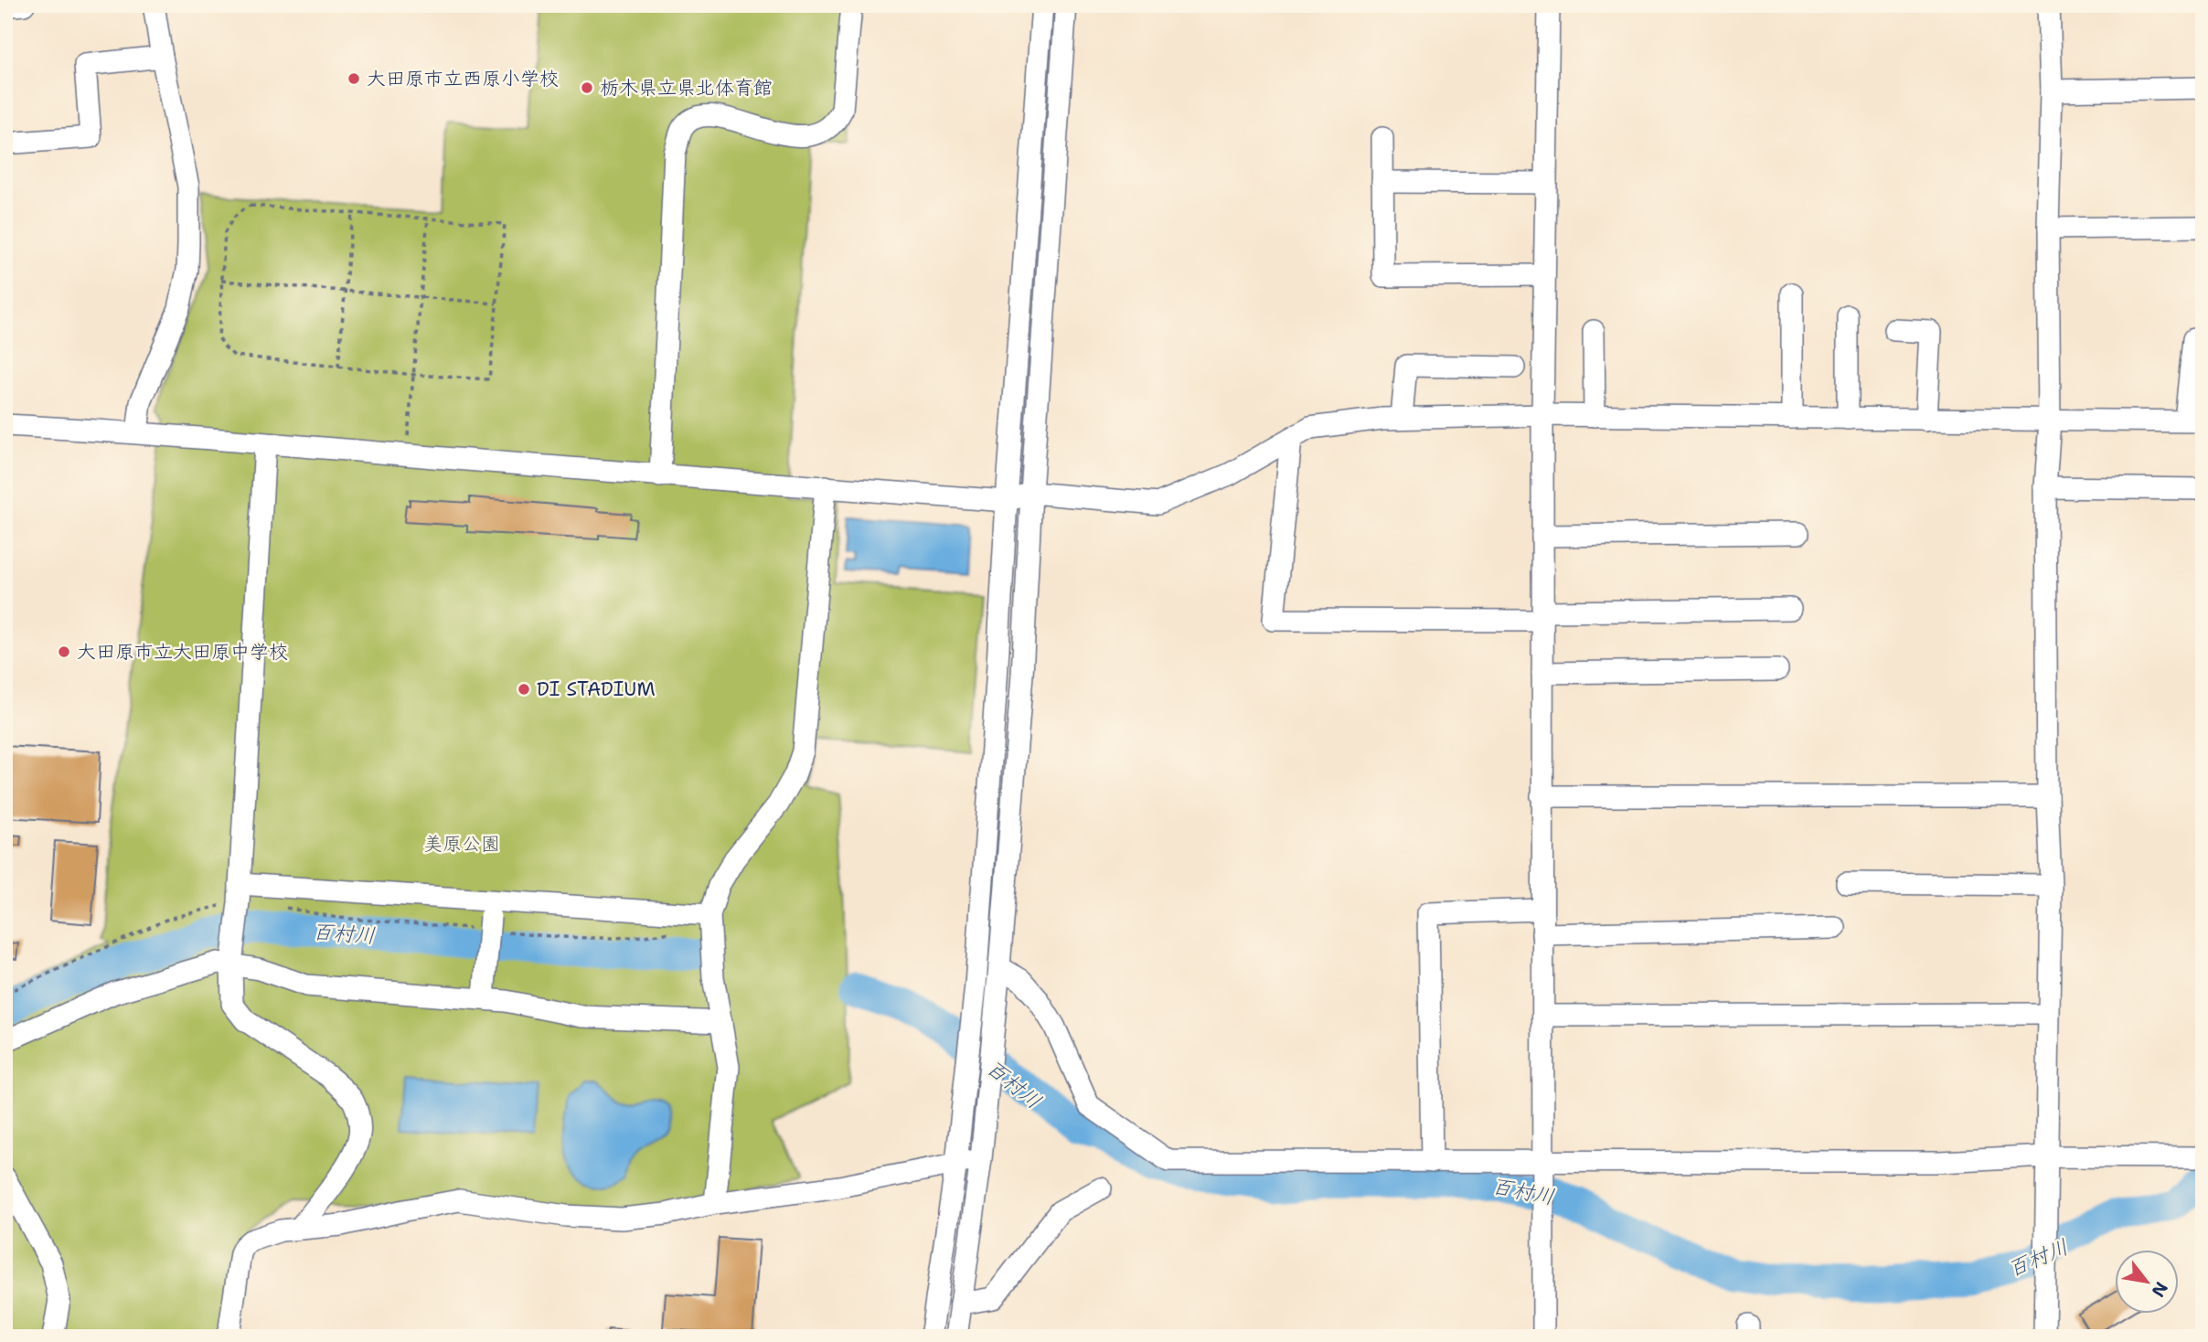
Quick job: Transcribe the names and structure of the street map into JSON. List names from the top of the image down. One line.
{"water":["百村川"],"parks":["美原公園"],"places":["大田原市立西原小学校","栃木県立県北体育館","大田原市立大田原中学校","DI STADIUM"],"north":"bottom right"}
